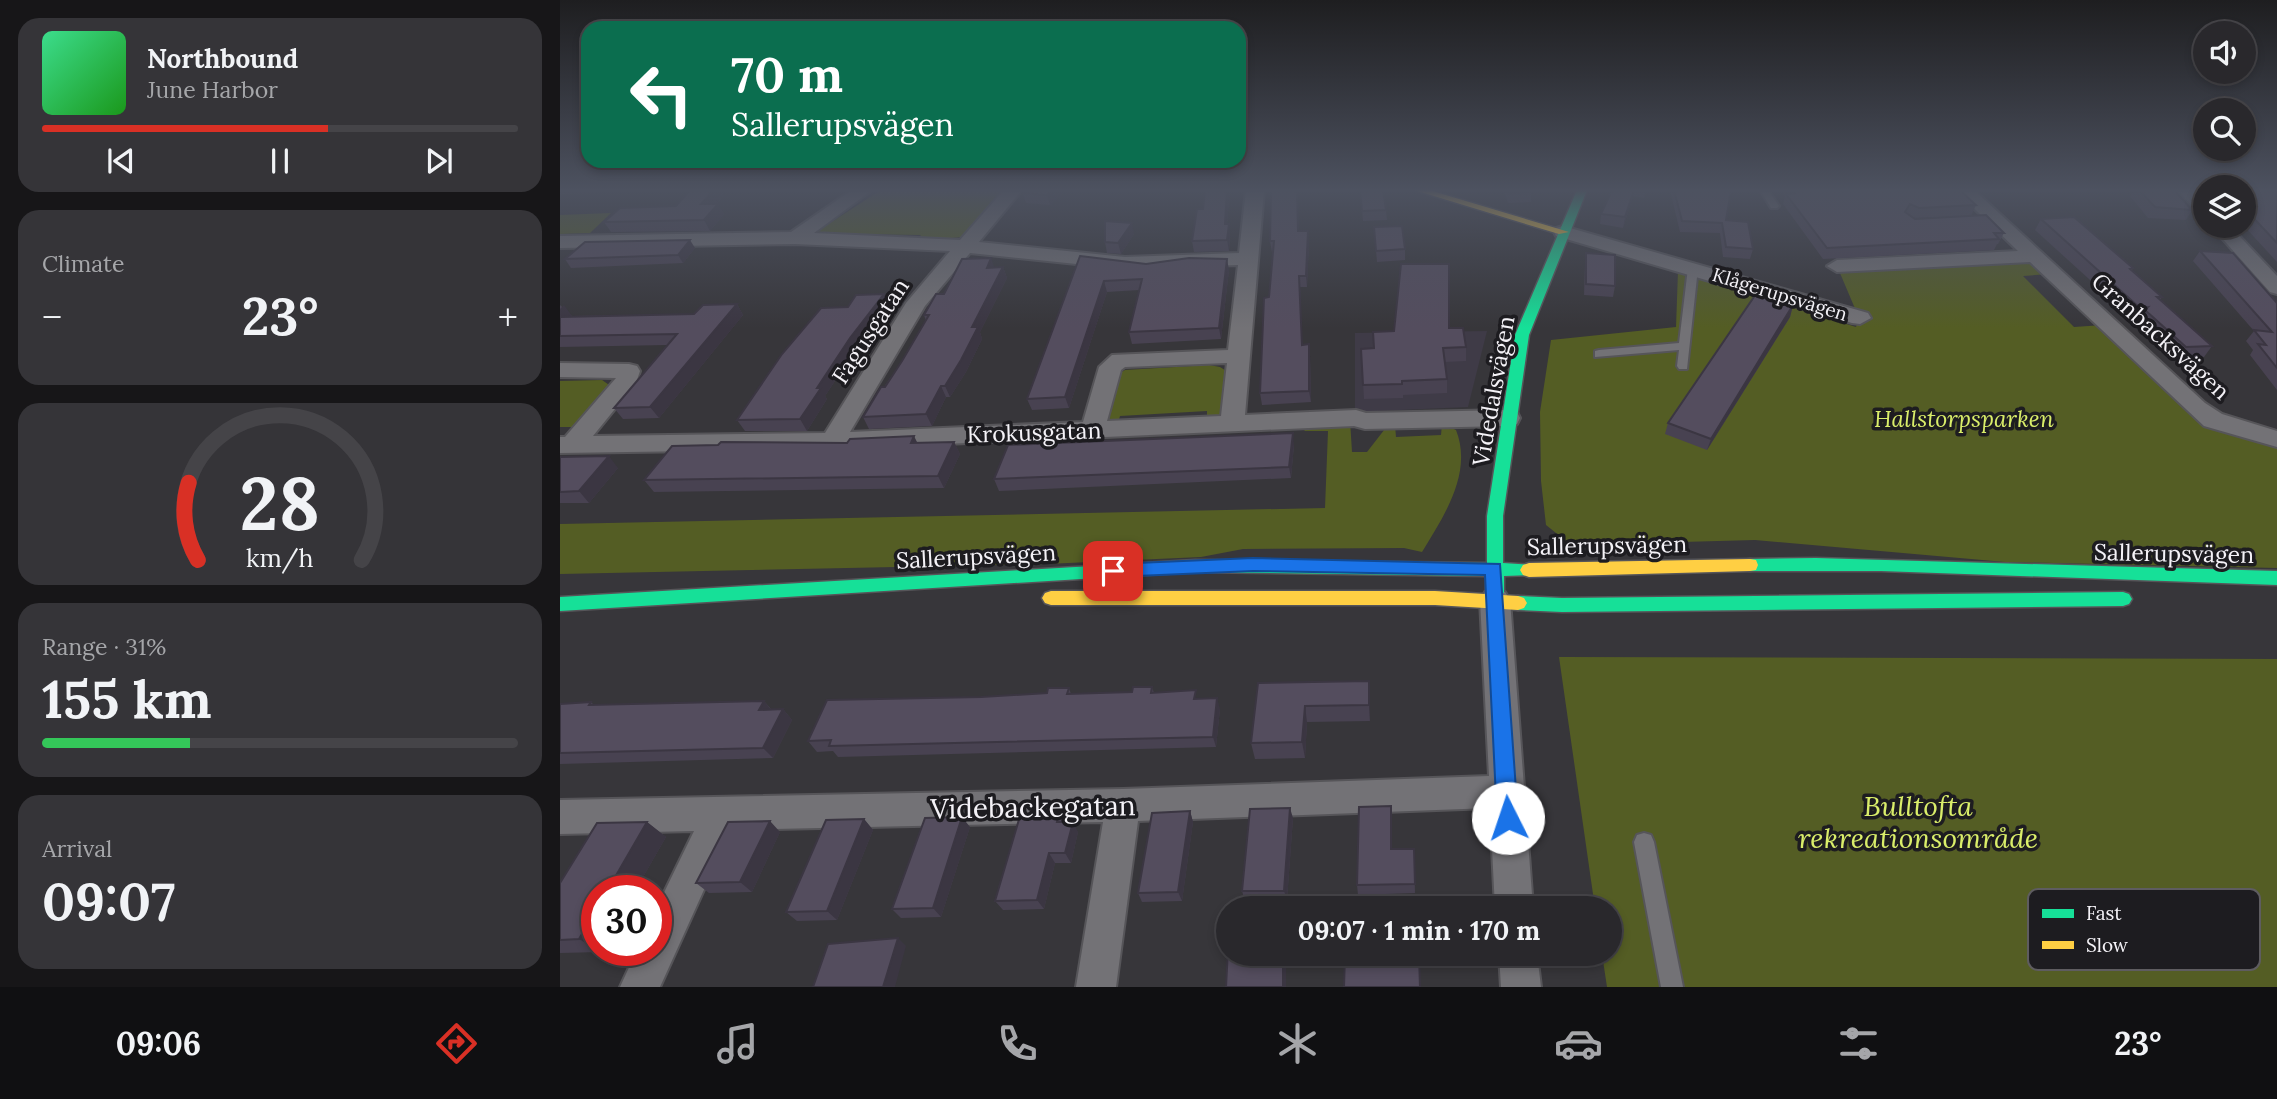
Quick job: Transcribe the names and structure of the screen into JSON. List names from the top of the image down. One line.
{"streets":{"main road":["Videdalsvägen","Sallerupsvägen"],"street":["Klågerupsvägen","Fagusgatan","Granbacksvägen","Krokusgatan","Videbackegatan"]},"crossings":[["Fagusgatan","Krokusgatan"],["Videdalsvägen","Krokusgatan"],["Videdalsvägen","Sallerupsvägen"]],"parks":["Hallstorpsparken","Bulltofta rekreationsområde"],"legend":["Fast","Slow"],"page":{"turn":["70 m","Sallerupsvägen"],"song":["Northbound","June Harbor"],"tile":["Climate",["Range · 31%","155 km"],["Arrival","09:07"]],"heat":["−","23°","+"],"limit":"30","trip":"09:07 · 1 min · 170 m","tabs":["09:06","23°"],"gauge":["28","km/h"]}}
